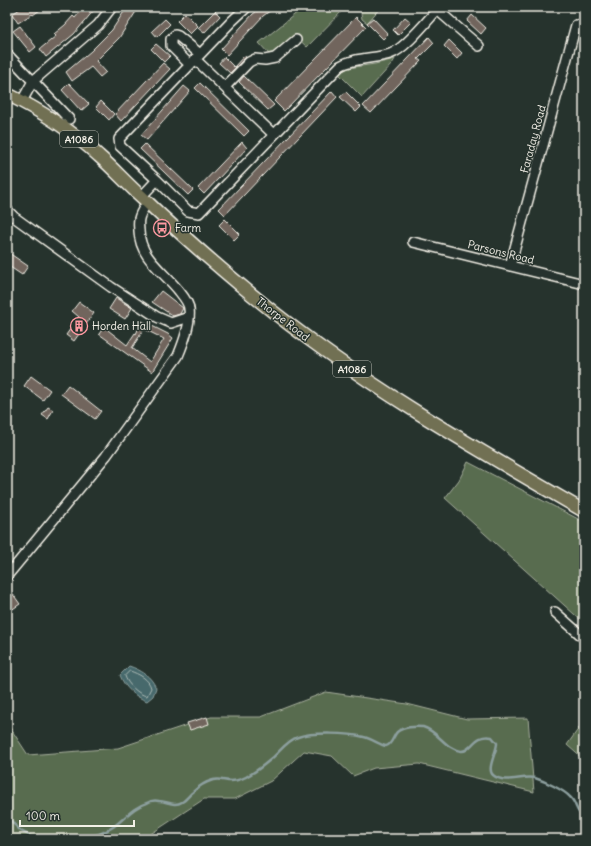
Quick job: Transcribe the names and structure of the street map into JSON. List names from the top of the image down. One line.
{"streets":{"main road":["A1086","Thorpe Road"],"street":["Faraday Road","Parsons Road"]},"crossings":[["Faraday Road","Parsons Road"]],"places":{"bus stop":["Farm"],"building":["Horden Hall"]},"scale_bar":"100 m"}
